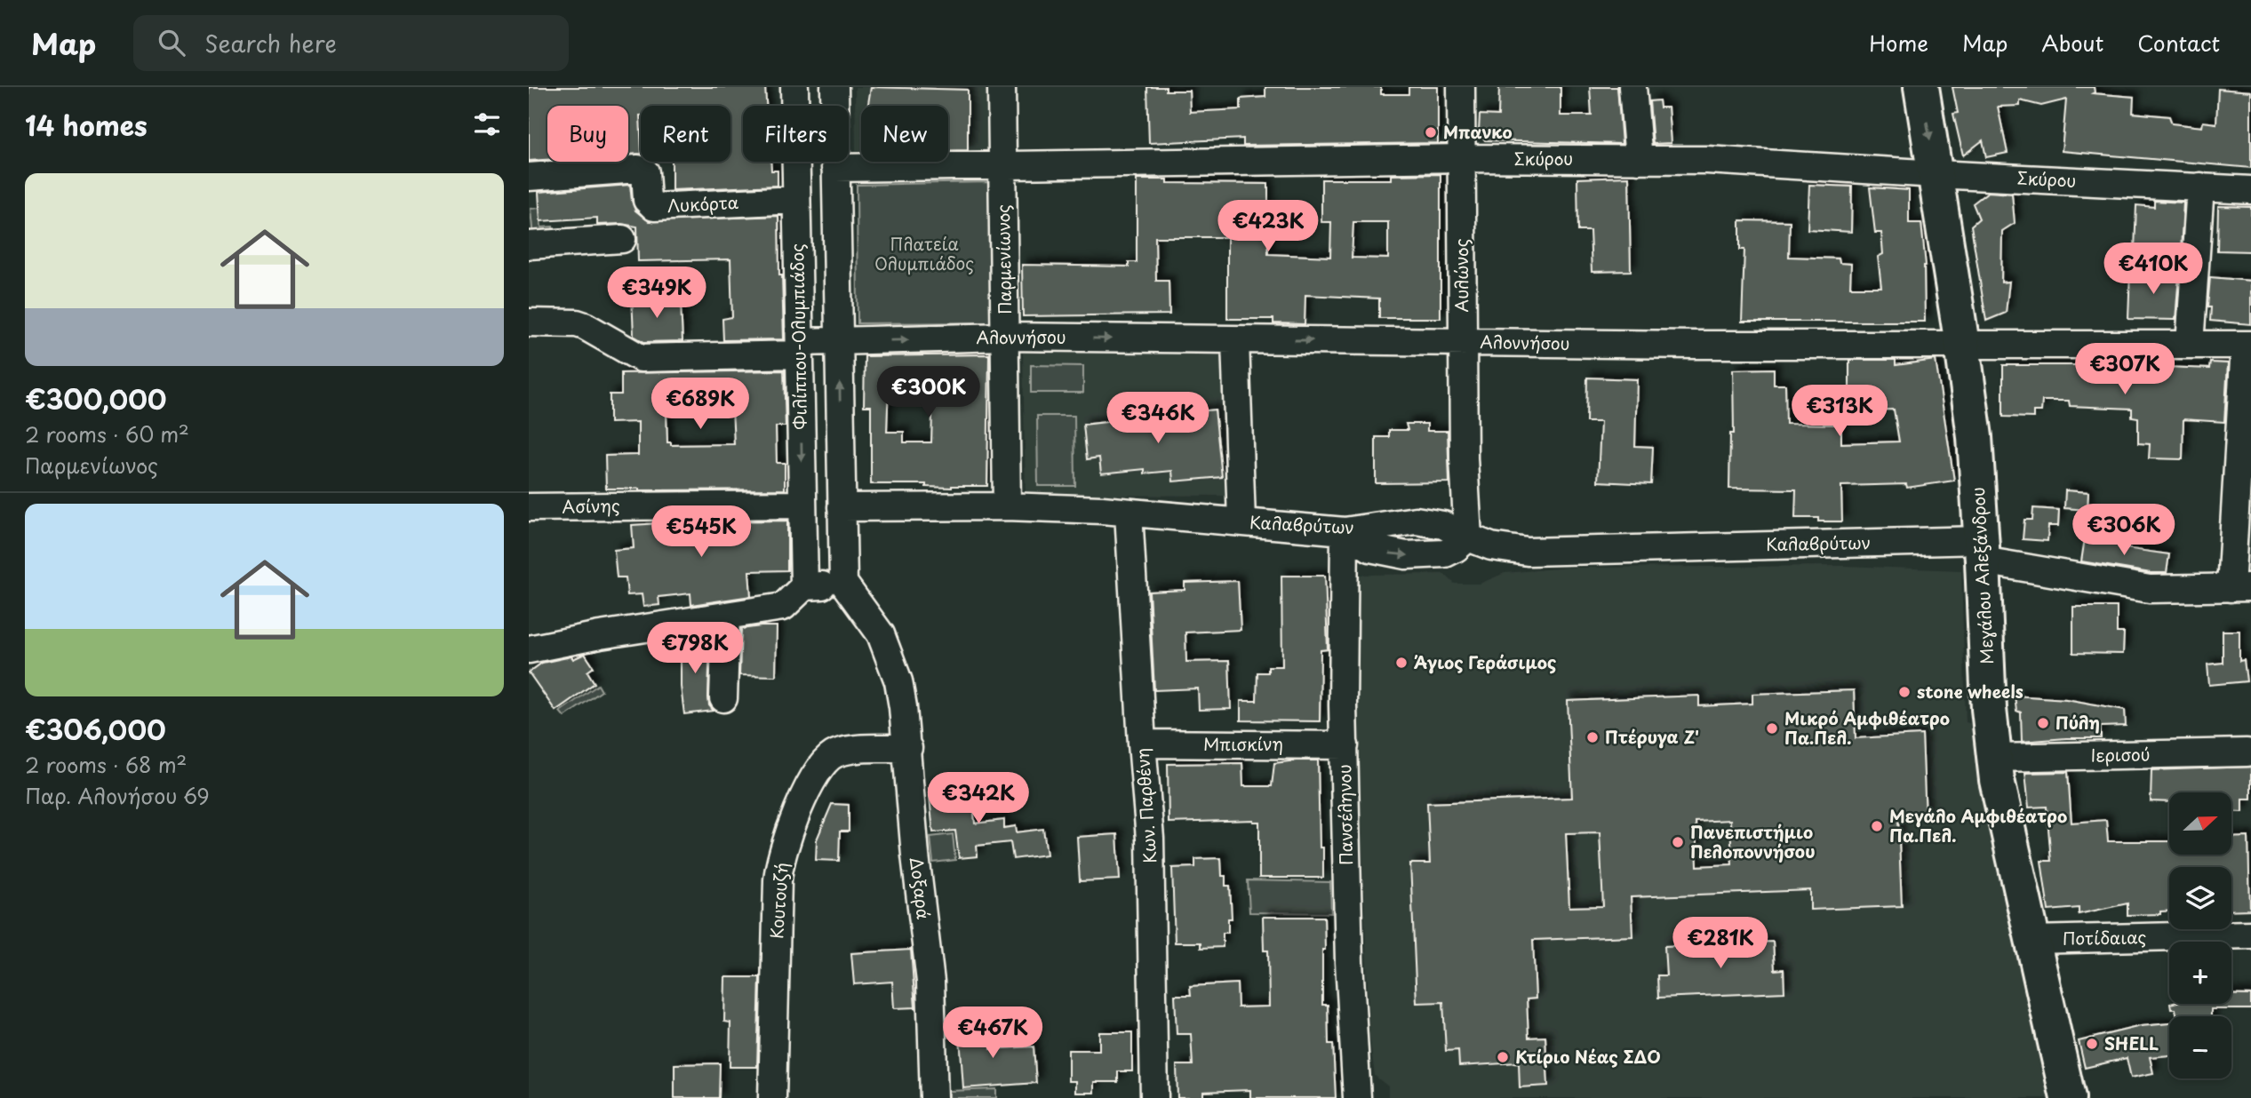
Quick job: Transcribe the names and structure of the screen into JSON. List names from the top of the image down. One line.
{"streets":{"main road":["Μεγάλου Αλεξάνδρου"],"street":["Σκύρου","Λυκόρτα","Παρμενίωνος","Αυλώνος","Φιλίππου-Ολυμπιάδος","Αλοννήσου","Ασίνης","Καλαβρύτων","Μπισκίνη","Ιερισού","Κων. Παρθένη","Πανσέληνου","Δοξαρά","Κουτουζή","Ποτίδαιας"]},"crossings":[["Σκύρου","Παρμενίωνος"],["Σκύρου","Αυλώνος"],["Σκύρου","Μεγάλου Αλεξάνδρου"],["Λυκόρτα","Φιλίππου-Ολυμπιάδος"],["Παρμενίωνος","Αλοννήσου"],["Παρμενίωνος","Καλαβρύτων"],["Αυλώνος","Αλοννήσου"],["Αυλώνος","Καλαβρύτων"],["Φιλίππου-Ολυμπιάδος","Αλοννήσου"],["Φιλίππου-Ολυμπιάδος","Ασίνης"],["Αλοννήσου","Μεγάλου Αλεξάνδρου"],["Καλαβρύτων","Μεγάλου Αλεξάνδρου"],["Καλαβρύτων","Κων. Παρθένη"],["Καλαβρύτων","Πανσέληνου"],["Μεγάλου Αλεξάνδρου","Ιερισού"],["Μεγάλου Αλεξάνδρου","Ποτίδαιας"],["Μπισκίνη","Κων. Παρθένη"],["Μπισκίνη","Πανσέληνου"],["Δοξαρά","Κουτουζή"]],"one_way":["Αλοννήσου"],"parks":["Πλατεία Ολυμπιάδος"],"places":["Μπανκο","Άγιος Γεράσιμος","stone wheels","Πύλη","Μικρό Αμφιθέατρο Πα.Πελ.","Πτέρυγα Ζ'","Μεγάλο Αμφιθέατρο Πα.Πελ.","Πανεπιστήμιο Πελοποννήσου","SHELL","Κτίριο Νέας ΣΔΟ"],"north":"right","page":{"header":"Map","search":"Search here","nav":["Home","Map","About","Contact"],"heading":"14 homes","chip":["Buy","Rent","Filters","New"],"list":[{"name":"€300,000","note":"2 rooms · 60 m² · Παρμενίωνος"},{"name":"€306,000","note":"2 rooms · 68 m² · Παρ. Αλονήσου 69"}],"price":["€423K","€410K","€349K","€307K","€300K","€689K","€313K","€346K","€306K","€545K","€798K","€342K","€281K","€467K"],"map_buttons":["+","−"]}}
